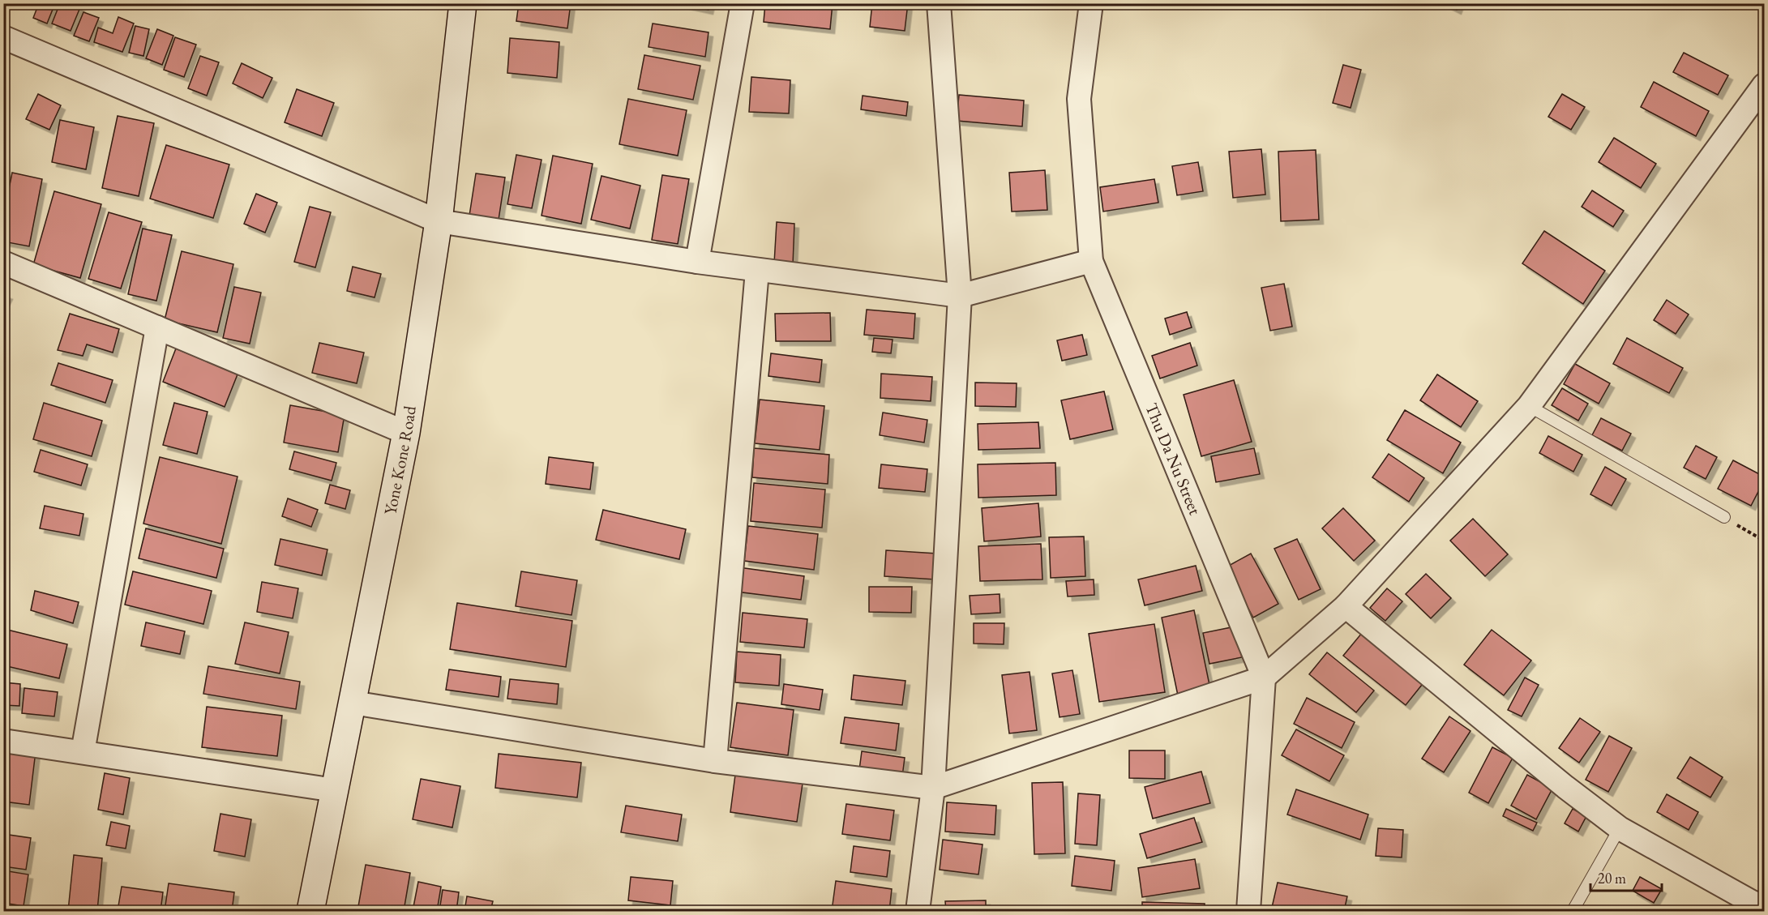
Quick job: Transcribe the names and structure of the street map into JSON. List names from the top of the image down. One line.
{"streets":{"street":["Thu Da Nu Street","Yone Kone Road"]},"scale_bar":"20 m"}
